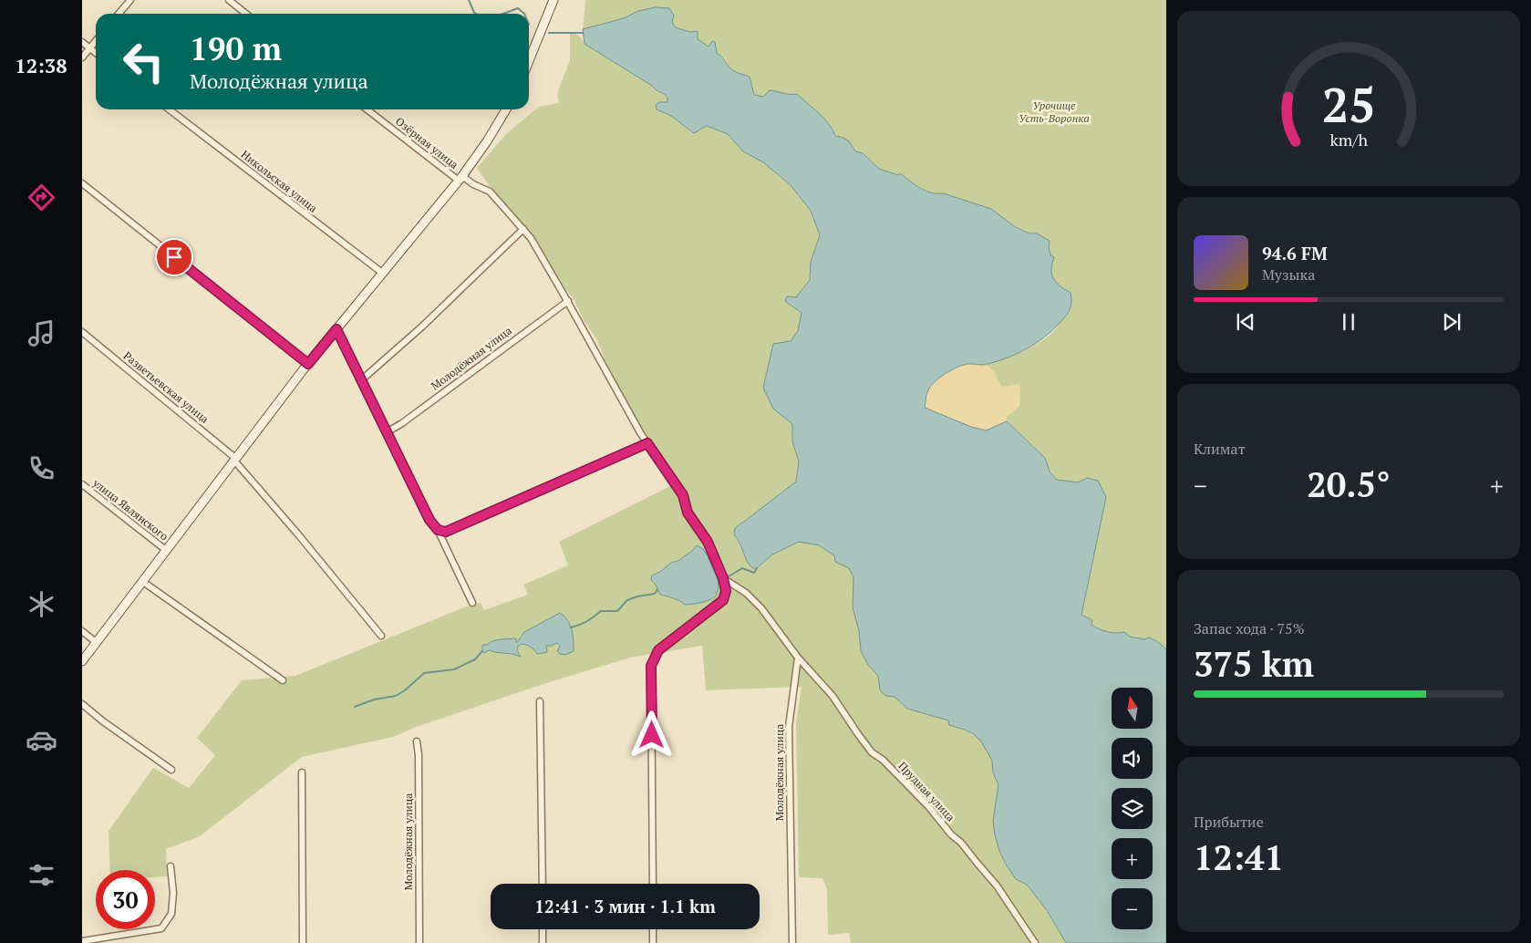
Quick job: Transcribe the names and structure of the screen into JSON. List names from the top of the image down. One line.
{"streets":{"street":["Озёрная улица","Никольская улица","Молодёжная улица","Разветьевская улица","улица Являнского","Прудная улица"]},"crossings":[["Молодёжная улица","Прудная улица"]],"parks":["Урочище Усть-Воронка"],"north":"top","page":{"tabs":"12:38","turn":["190 m","Молодёжная улица"],"song":["94.6 FM","Музыка"],"tile":["Климат",["Запас хода · 75%","375 km"],["Прибытие","12:41"]],"heat":["−","20.5°","+"],"map_buttons":["+","−"],"limit":"30","trip":"12:41 · 3 мин · 1.1 km","gauge":["25","km/h"]}}
